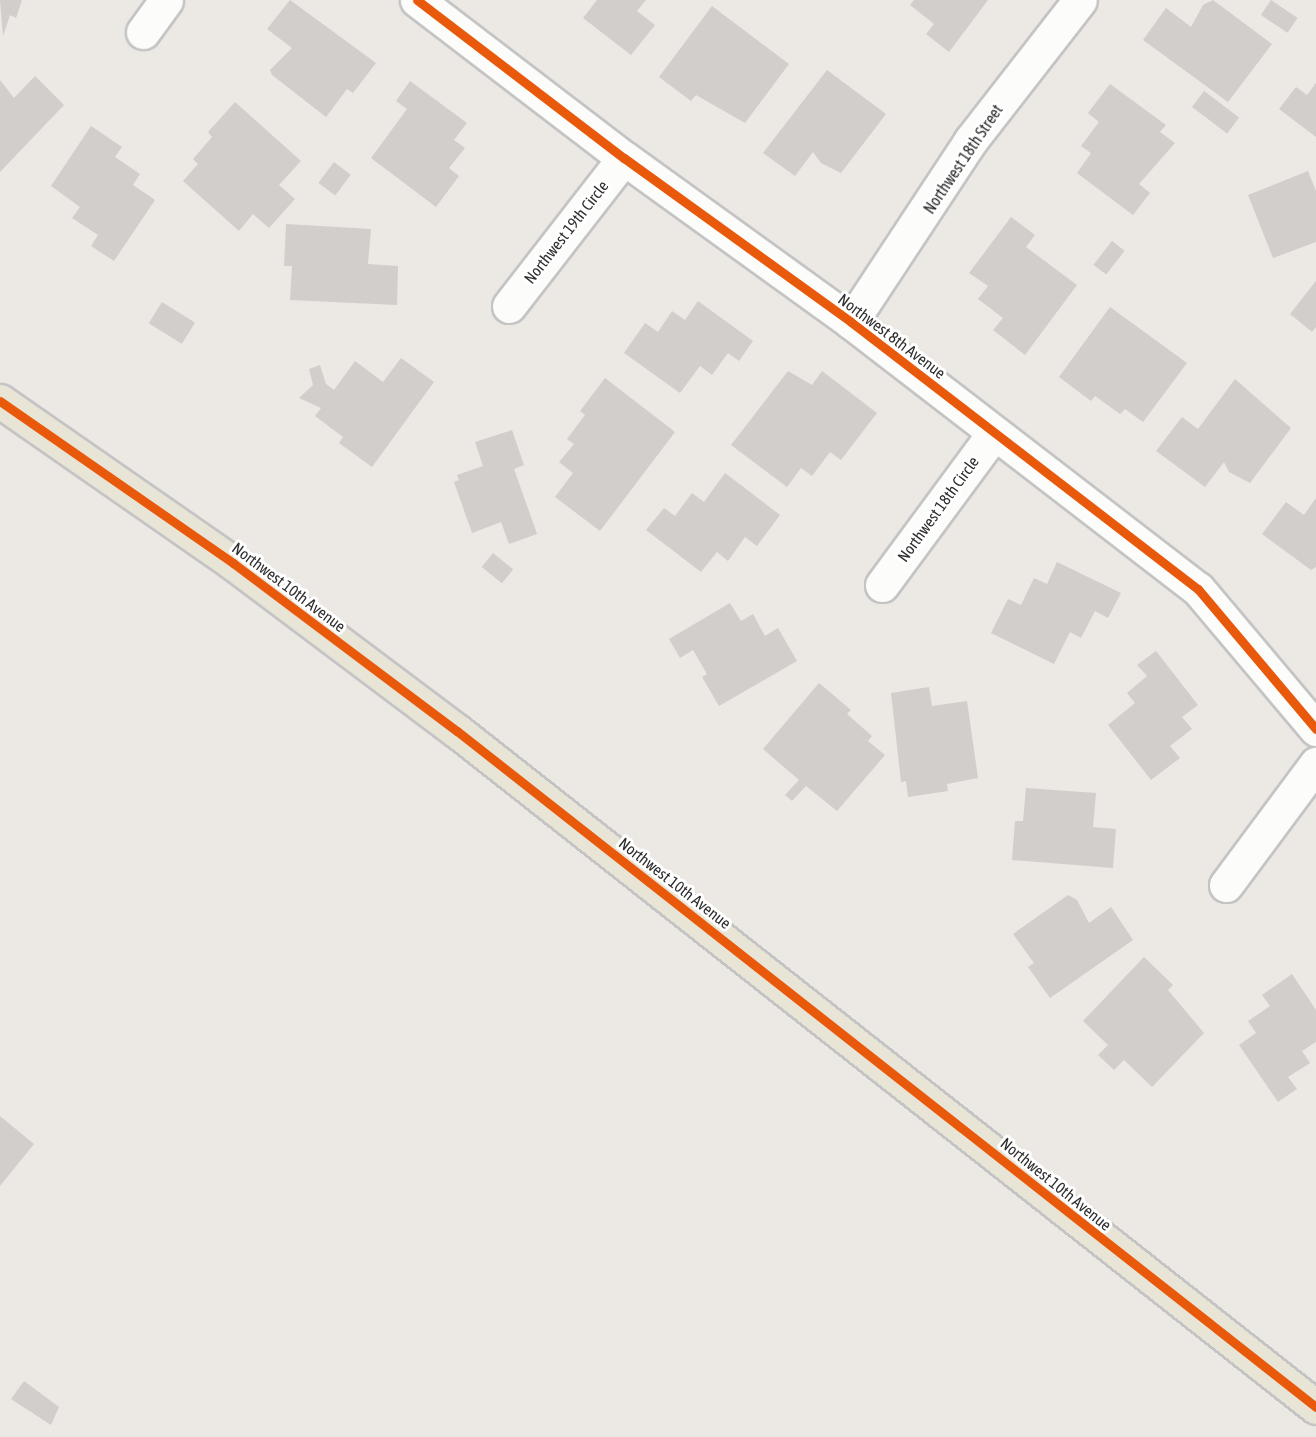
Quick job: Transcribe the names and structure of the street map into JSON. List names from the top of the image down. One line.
{"streets":{"main road":["Northwest 10th Avenue"],"street":["Northwest 18th Street","Northwest 19th Circle","Northwest 8th Avenue","Northwest 18th Circle"]},"crossings":[["Northwest 18th Street","Northwest 8th Avenue"],["Northwest 19th Circle","Northwest 8th Avenue"],["Northwest 8th Avenue","Northwest 18th Circle"]]}
